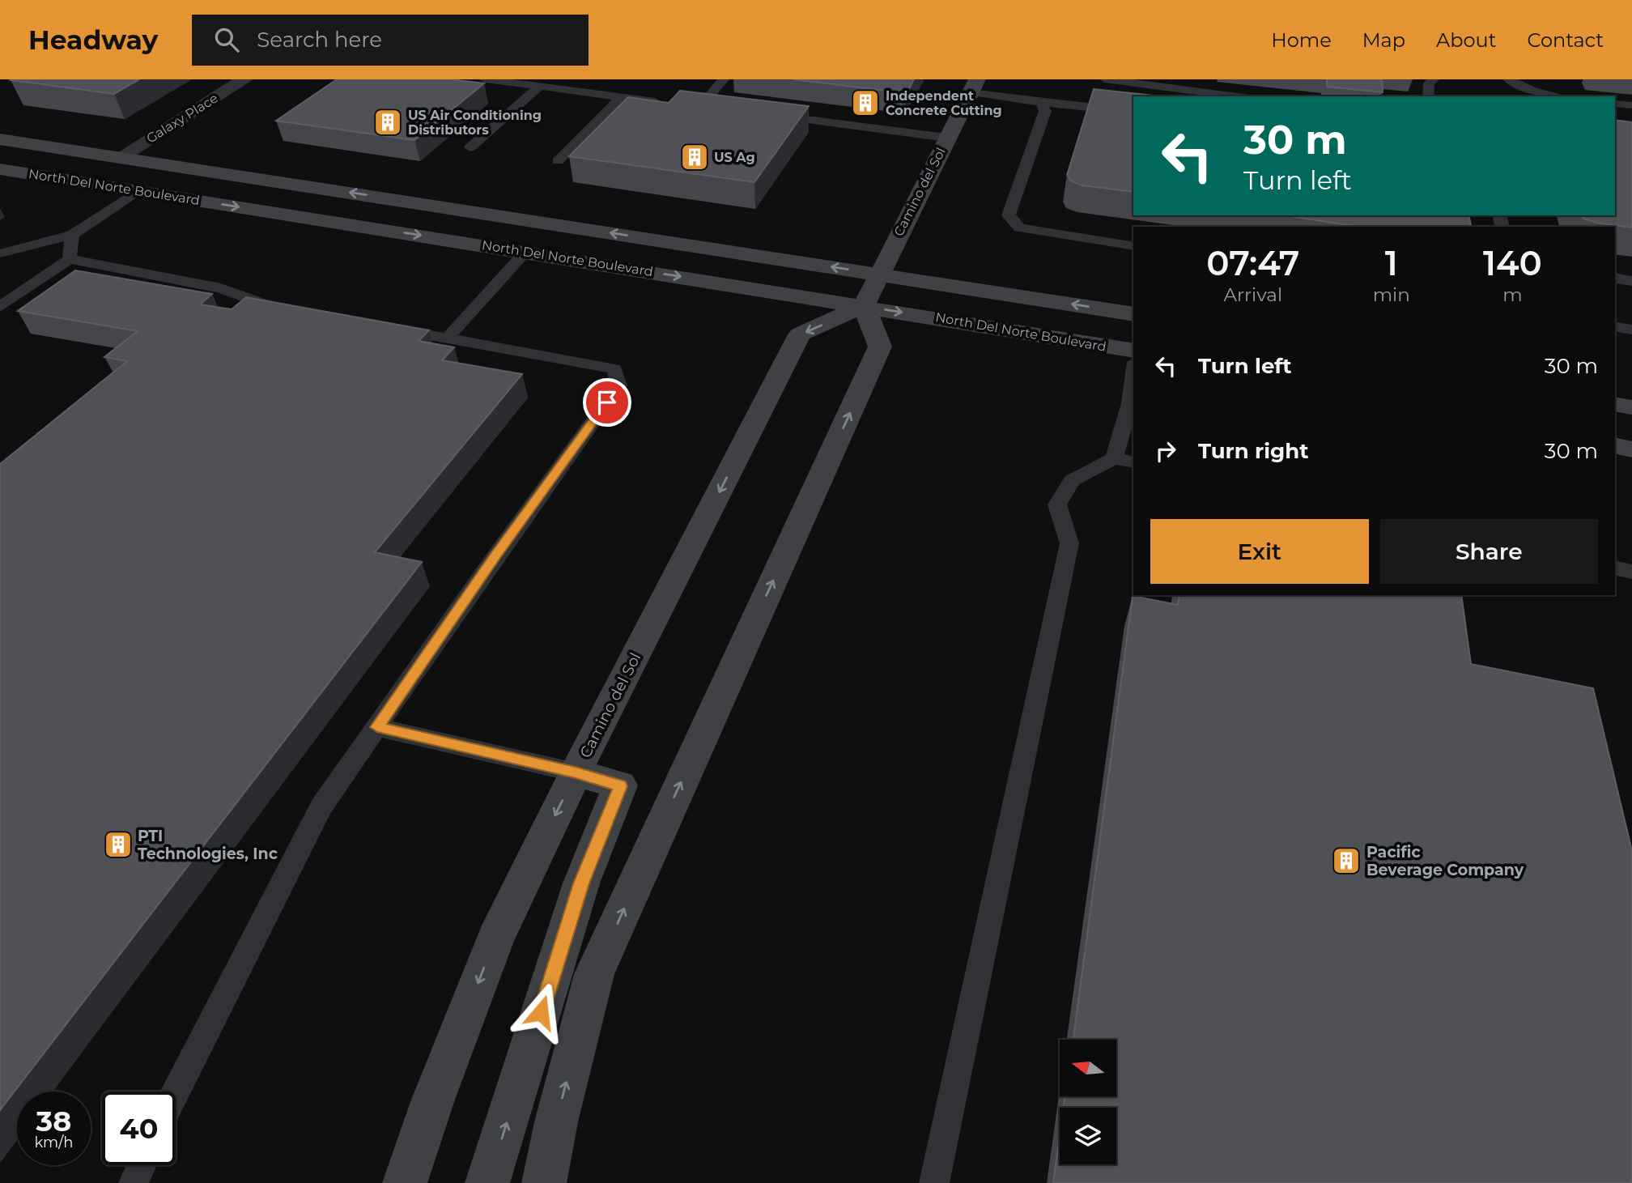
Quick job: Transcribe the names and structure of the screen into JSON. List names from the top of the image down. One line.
{"streets":{"street":["Galaxy Place","North Del Norte Boulevard","Camino del Sol"]},"crossings":[["Galaxy Place","North Del Norte Boulevard"],["North Del Norte Boulevard","Camino del Sol"]],"places":{"building":["Independent Concrete Cutting","US Air Conditioning Distributors","US Ag","PTI Technologies, Inc","Pacific Beverage Company"]},"north":"left","page":{"header":"Headway","search":"Search here","nav":["Home","Map","About","Contact"],"turn":["30 m","Turn left"],"eta":["07:47","Arrival","1","min","140","m"],"list":[{"name":"Turn left","value":"30 m"},{"name":"Turn right","value":"30 m"}],"buttons":["Exit","Share"],"speed":"38 km/h","limit":"40"}}
